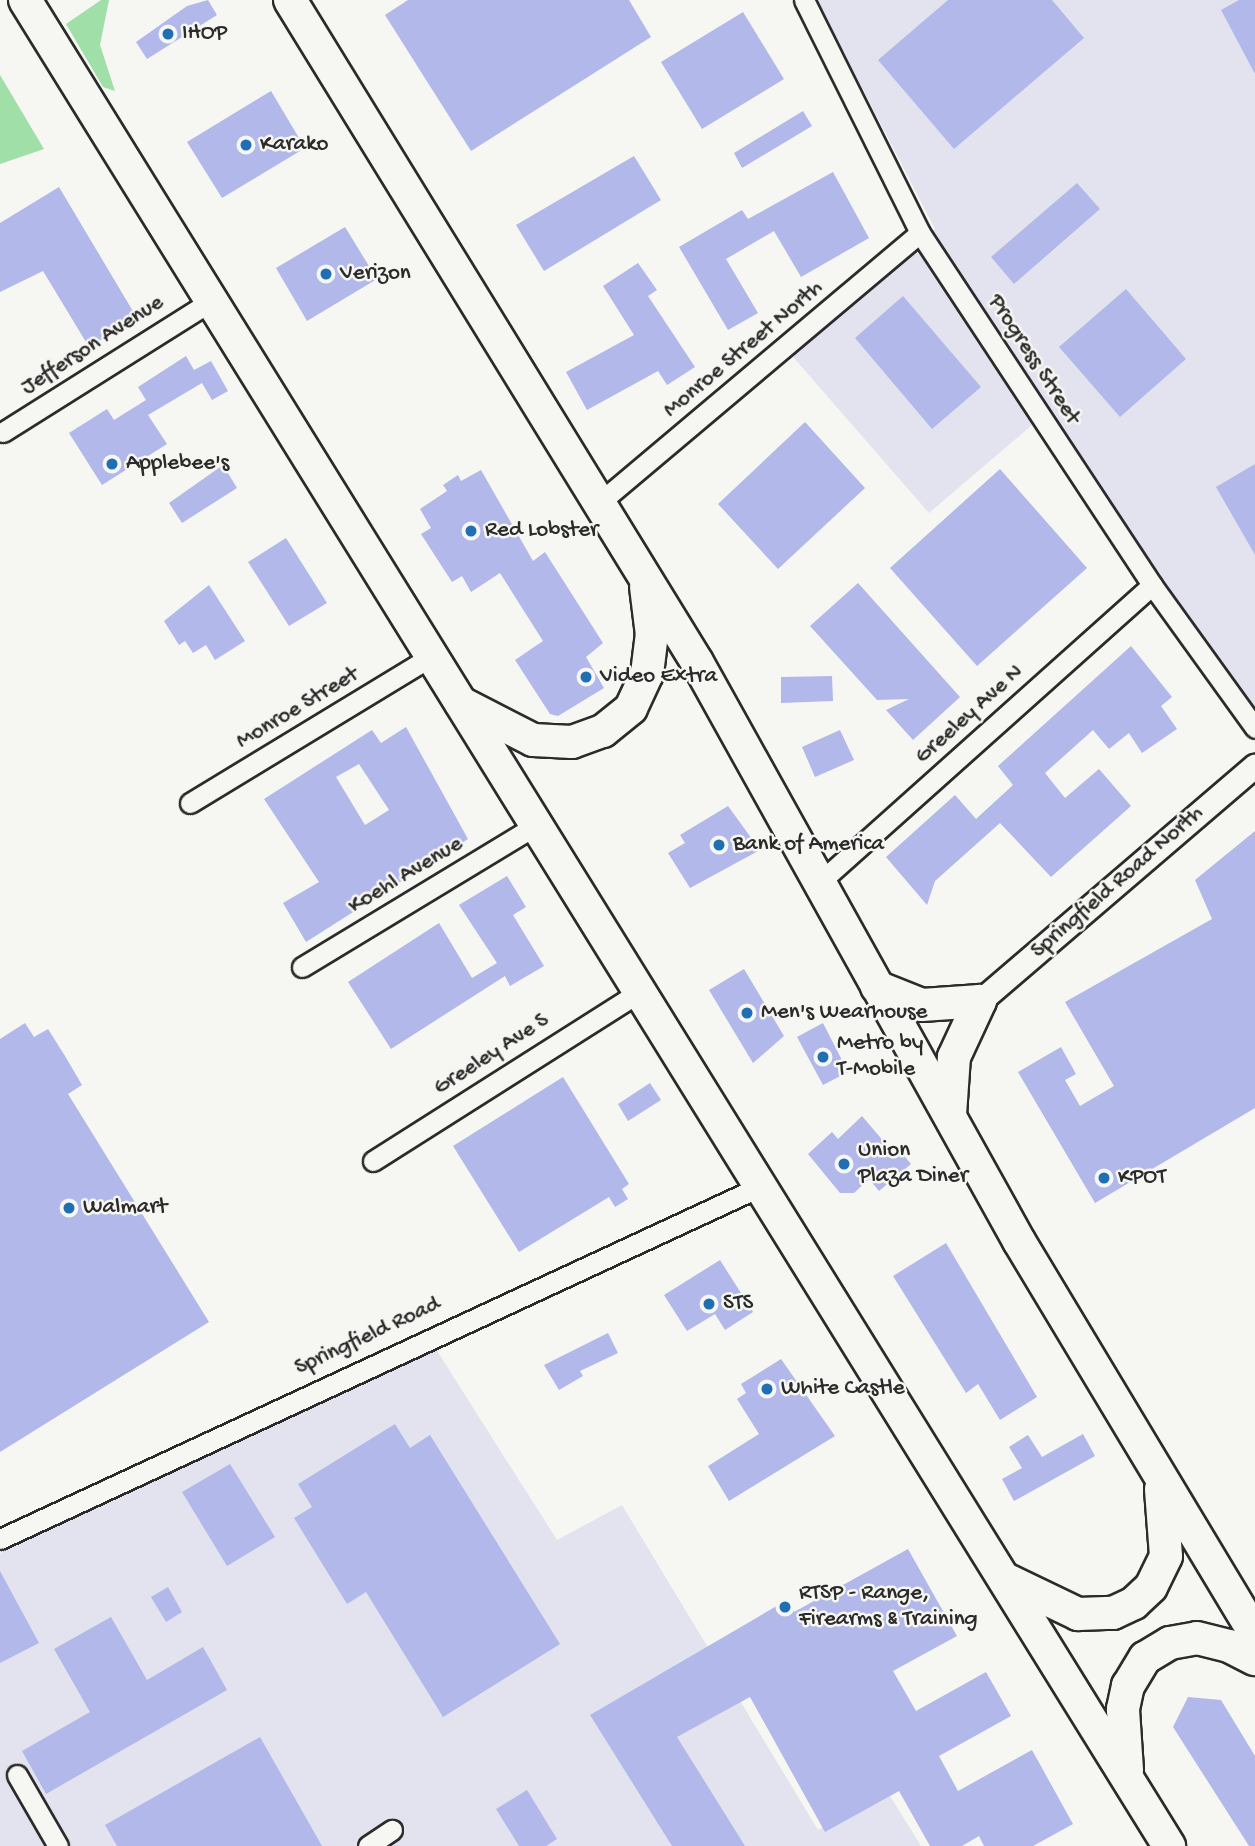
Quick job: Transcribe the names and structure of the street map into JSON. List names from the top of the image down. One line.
{"streets":{"street":["Jefferson Avenue","Monroe Street North","Progress Street","Monroe Street","Greeley Ave N","Koehl Avenue","Springfield Road North","Greeley Ave S","Springfield Road"]},"crossings":[["Monroe Street North","Progress Street"],["Progress Street","Greeley Ave N"]],"places":["IHOP","Karako","Verizon","Applebee's","Red Lobster","Video Extra","Bank of America","Men's Wearhouse","Metro by T-Mobile","Union Plaza Diner","KPOT","Walmart","STS","White Castle","RTSP - Range, Firearms & Training"]}
